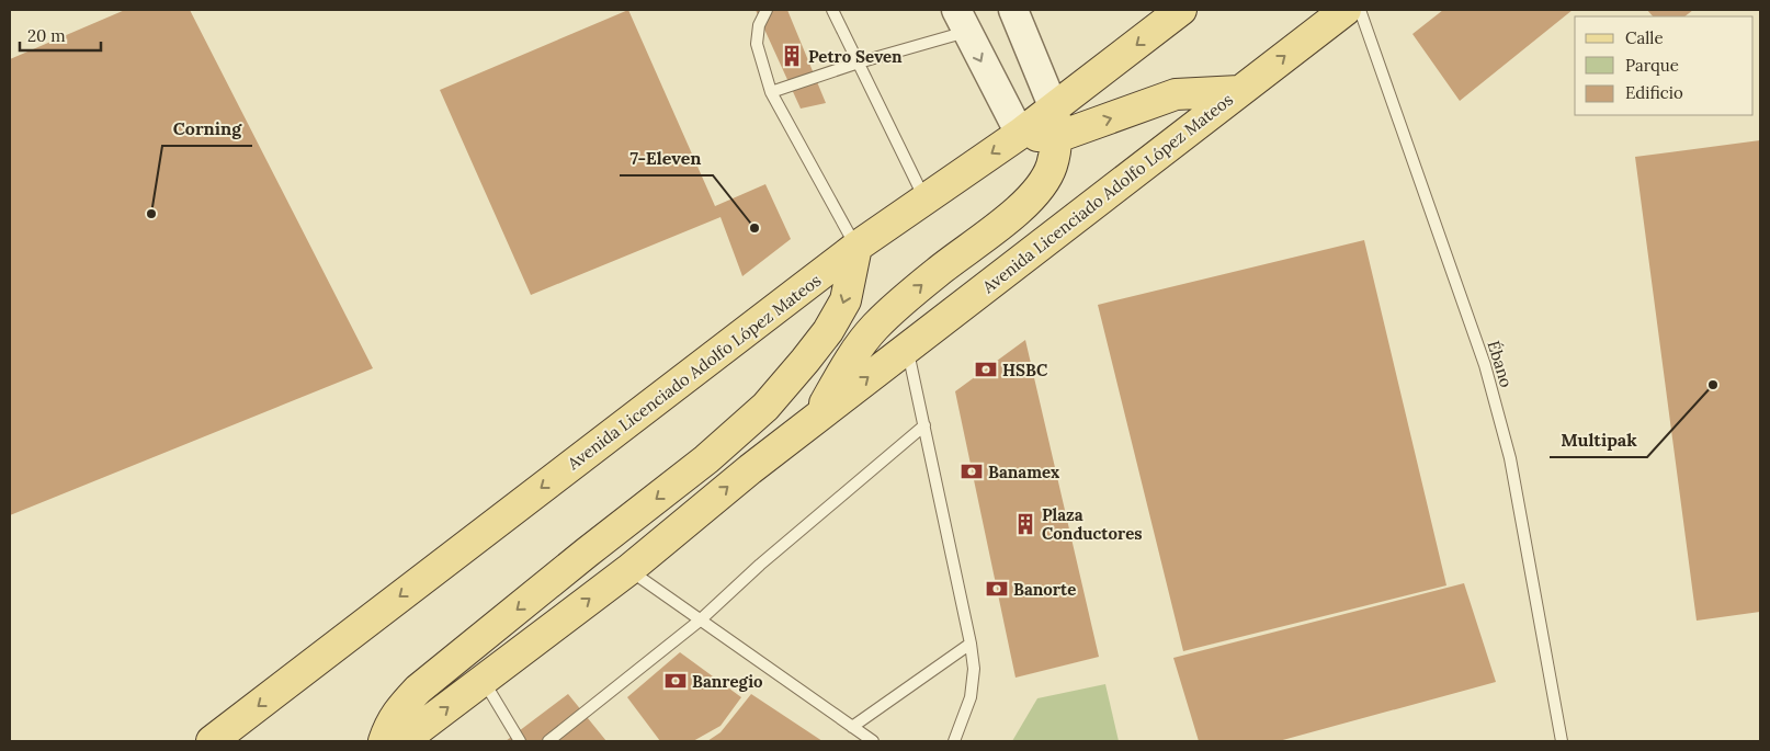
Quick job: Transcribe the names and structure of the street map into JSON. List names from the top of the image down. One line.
{"streets":{"main road":["Avenida Licenciado Adolfo López Mateos"],"lane":["Ébano"]},"places":{"building":["Petro Seven","Plaza Conductores"],"other":["Corning","7-Eleven","Multipak"],"bank":["HSBC","Banamex","Banorte","Banregio"]},"legend":["Calle","Parque","Edificio"],"scale_bar":"20 m"}
